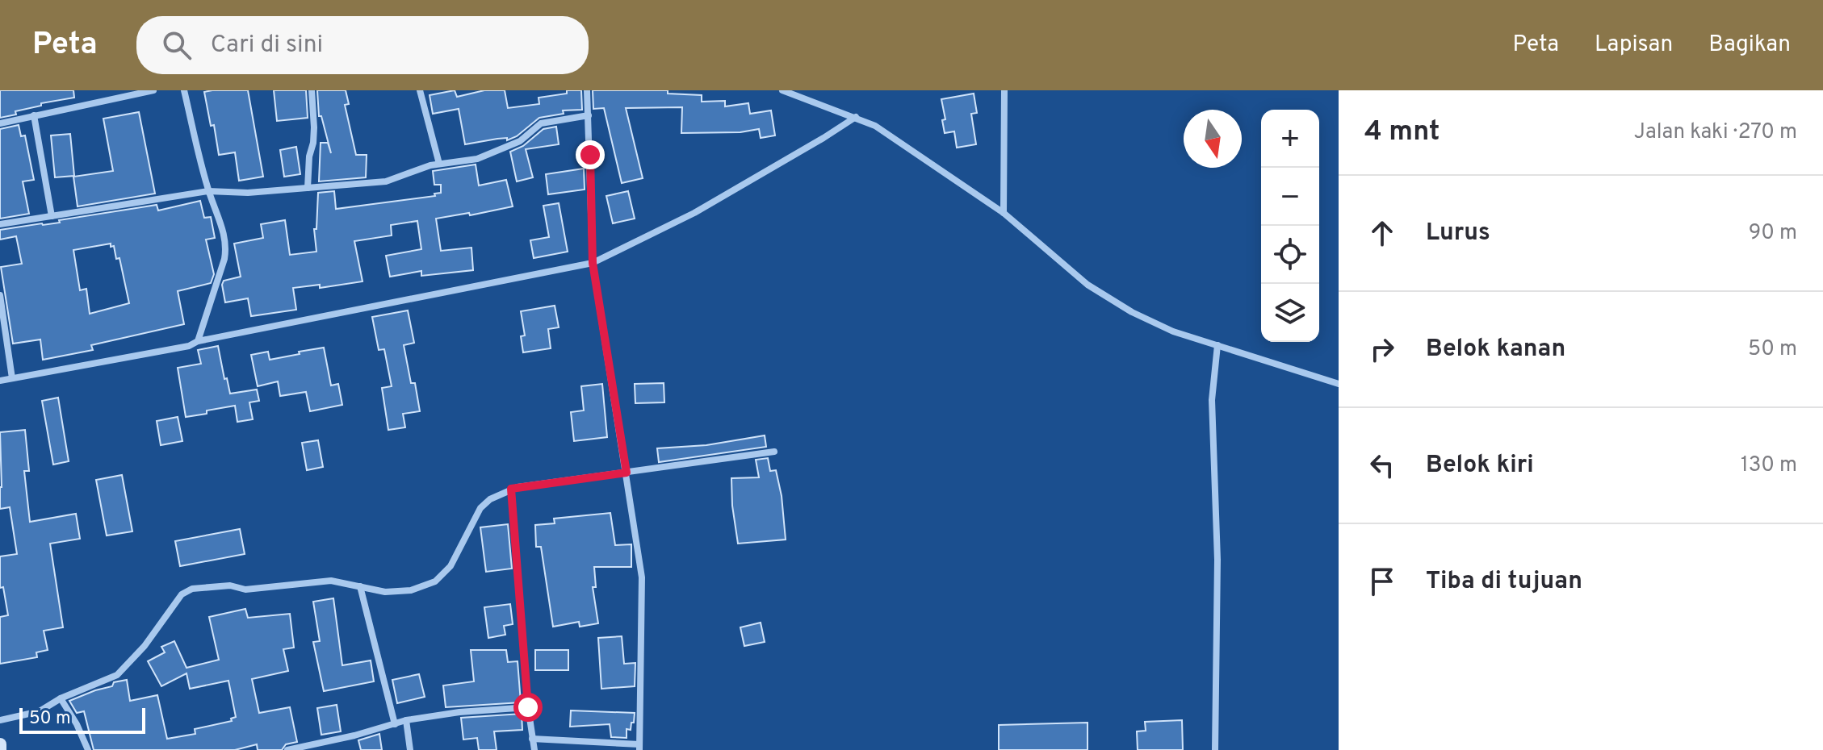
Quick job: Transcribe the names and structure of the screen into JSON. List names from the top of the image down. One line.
{"scale_bar":"50 m","north":"bottom","page":{"header":"Peta","search":"Cari di sini","nav":["Peta","Lapisan","Bagikan"],"heading":["4 mnt","Jalan kaki · 270 m"],"map_buttons":["+","−"],"list":[["Lurus","90 m"],["Belok kanan","50 m"],["Belok kiri","130 m"],"Tiba di tujuan"],"scale":"50 m"}}
